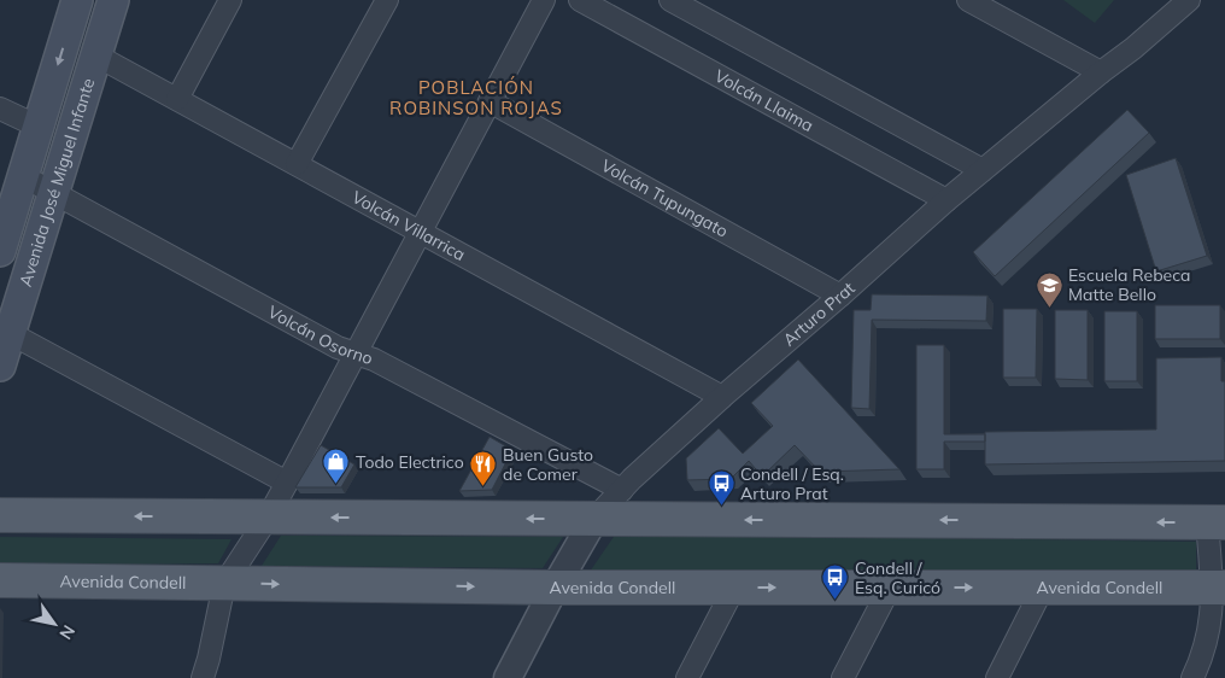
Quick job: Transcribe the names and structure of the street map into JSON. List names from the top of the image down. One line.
{"streets":{"main road":["Avenida José Miguel Infante","Avenida Condell"],"street":["Volcán Llaima","Volcán Tupungato","Volcán Villarrica","Arturo Prat","Volcán Osorno"]},"crossings":[["Volcán Llaima","Arturo Prat"],["Avenida José Miguel Infante","Volcán Villarrica"],["Avenida José Miguel Infante","Volcán Osorno"],["Volcán Tupungato","Arturo Prat"],["Volcán Villarrica","Arturo Prat"],["Arturo Prat","Volcán Osorno"],["Arturo Prat","Avenida Condell"]],"districts":["POBLACIÓN ROBINSON ROJAS"],"places":{"school or university":["Escuela Rebeca Matte Bello"],"shop":["Todo Electrico"],"restaurant":["Buen Gusto de Comer"],"bus stop":["Condell / Esq. Arturo Prat","Condell / Esq. Curicó"]},"north":"bottom right"}
